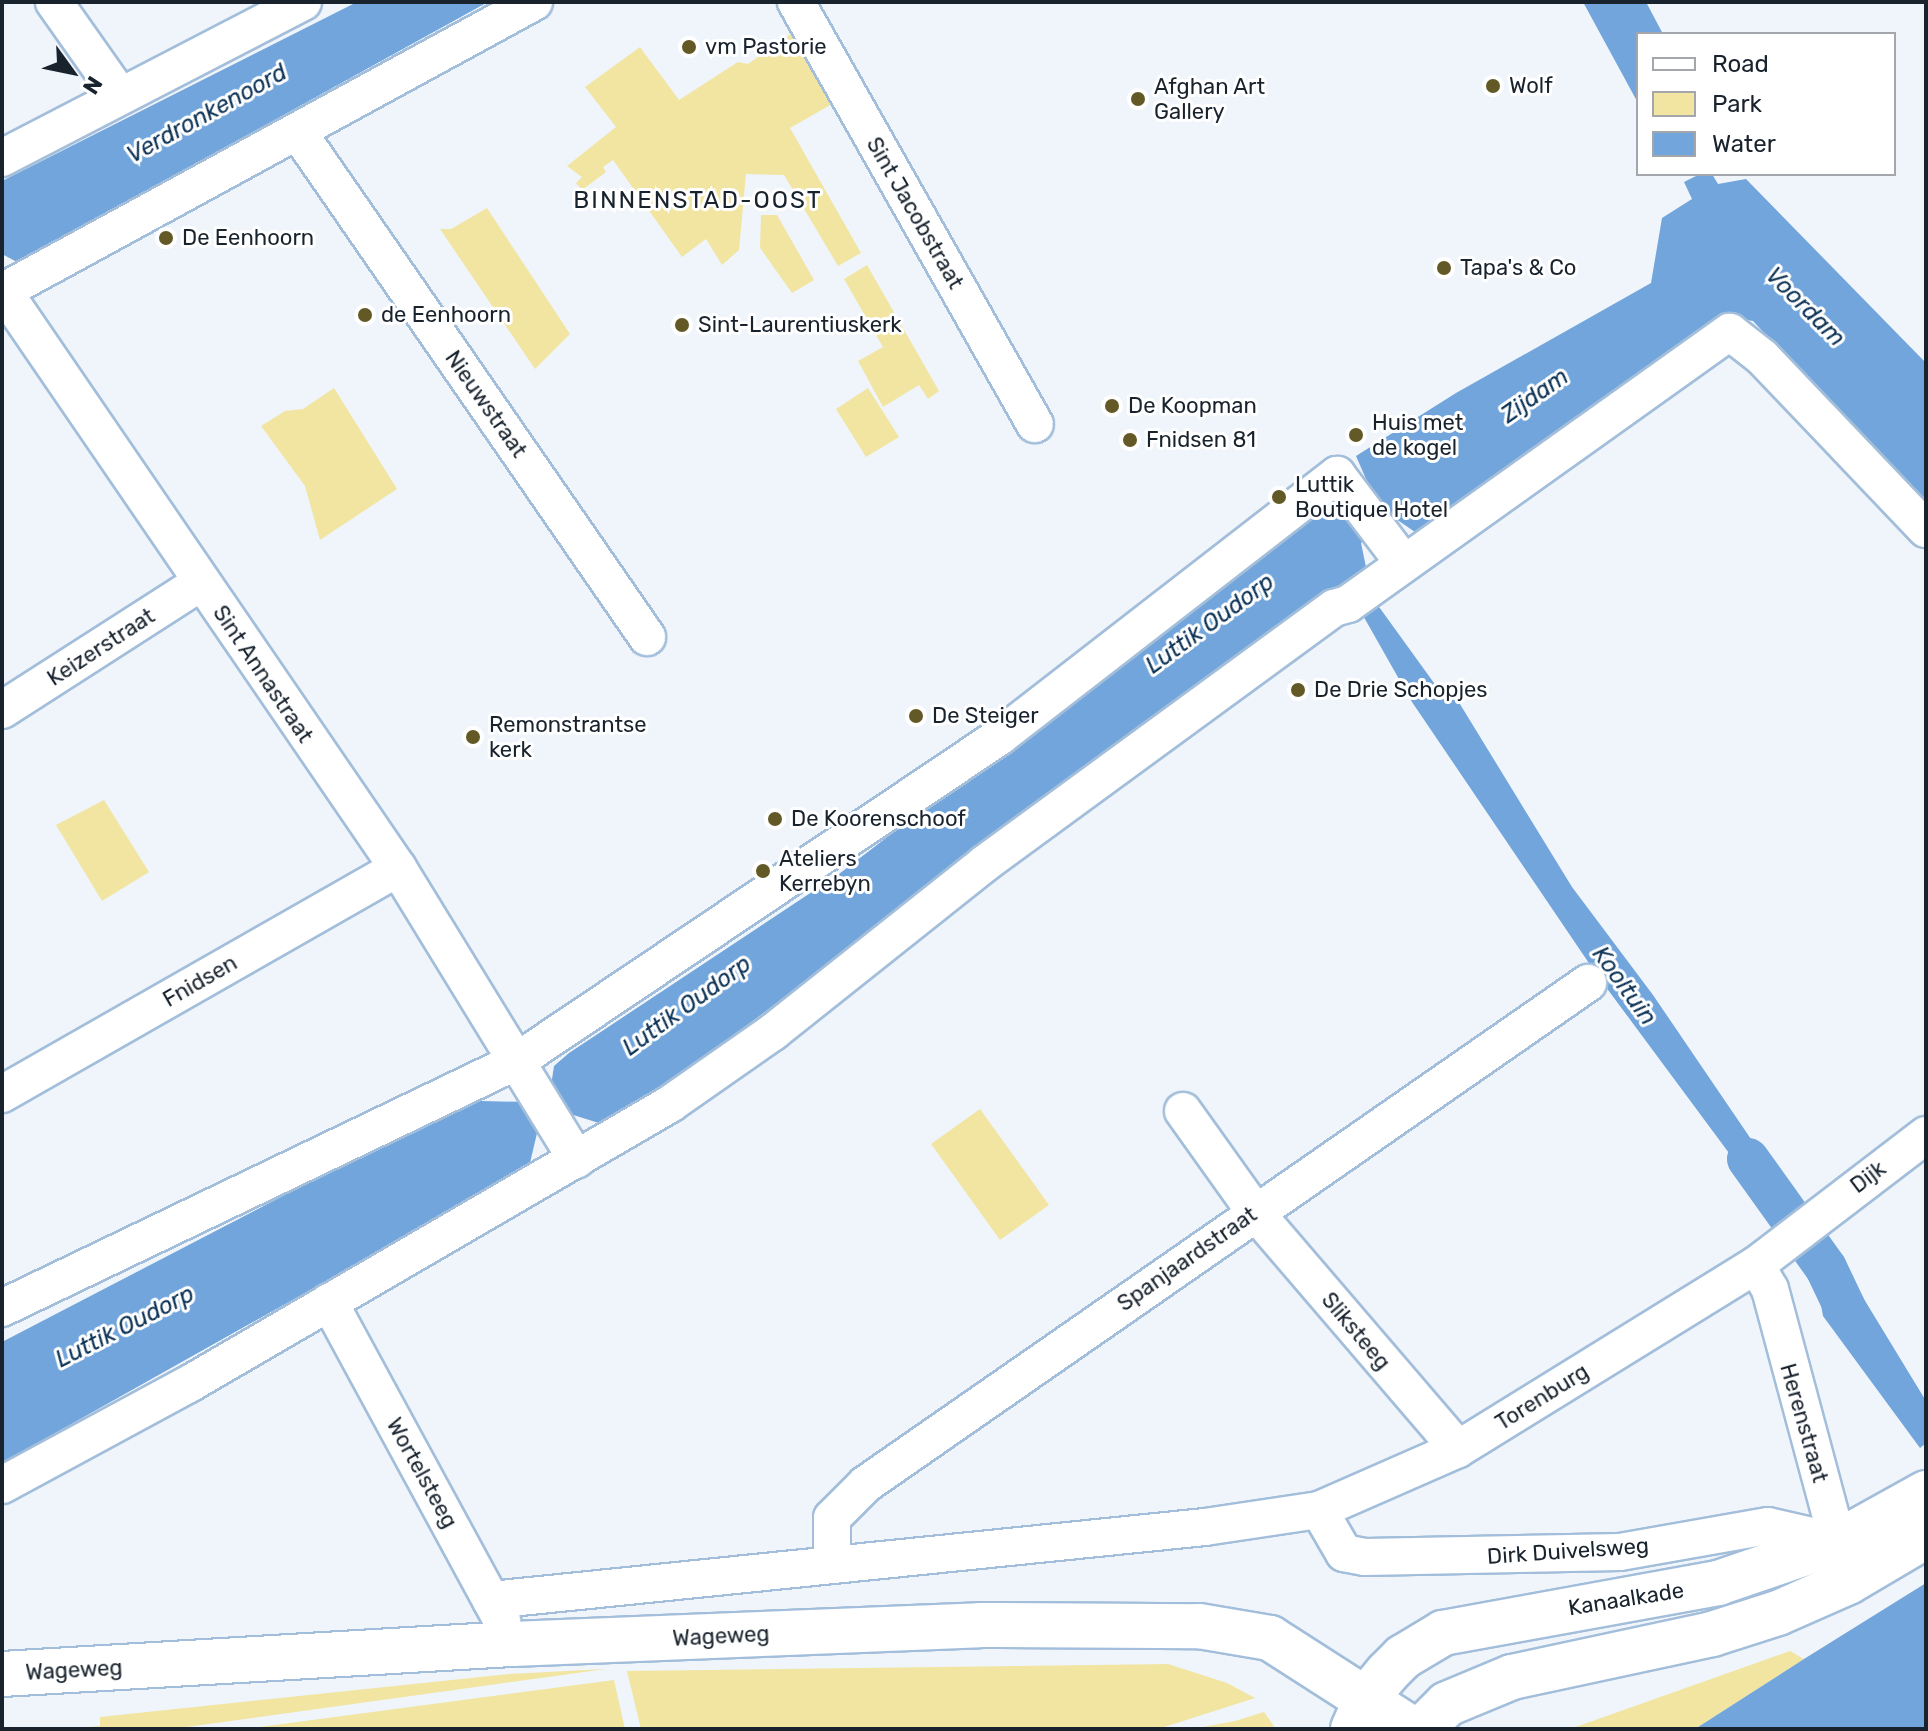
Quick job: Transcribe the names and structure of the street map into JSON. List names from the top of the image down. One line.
{"streets":{"street":["Sint Jacobstraat","Nieuwstraat","Keizerstraat","Sint Annastraat","Fnidsen","Dijk","Spanjaardstraat","Sliksteeg","Torenburg","Herenstraat","Wortelsteeg","Dirk Duivelsweg","Kanaalkade","Wageweg"]},"crossings":[["Keizerstraat","Sint Annastraat"],["Sint Annastraat","Fnidsen"],["Dijk","Torenburg"],["Dijk","Herenstraat"],["Spanjaardstraat","Sliksteeg"],["Sliksteeg","Torenburg"],["Torenburg","Herenstraat"],["Torenburg","Dirk Duivelsweg"],["Herenstraat","Dirk Duivelsweg"],["Herenstraat","Kanaalkade"],["Wortelsteeg","Wageweg"],["Dirk Duivelsweg","Kanaalkade"],["Kanaalkade","Wageweg"]],"districts":["BINNENSTAD-OOST"],"water":["Verdronkenoord","Voordam","Zijdam","Luttik Oudorp","Kooltuin"],"places":["vm Pastorie","Wolf","Afghan Art Gallery","De Eenhoorn","Tapa's & Co","de Eenhoorn","Sint-Laurentiuskerk","De Koopman","Huis met de kogel","Fnidsen 81","Luttik Boutique Hotel","De Drie Schopjes","De Steiger","Remonstrantse kerk","De Koorenschoof","Ateliers Kerrebyn"],"legend":["Road","Park","Water"],"north":"bottom right"}
